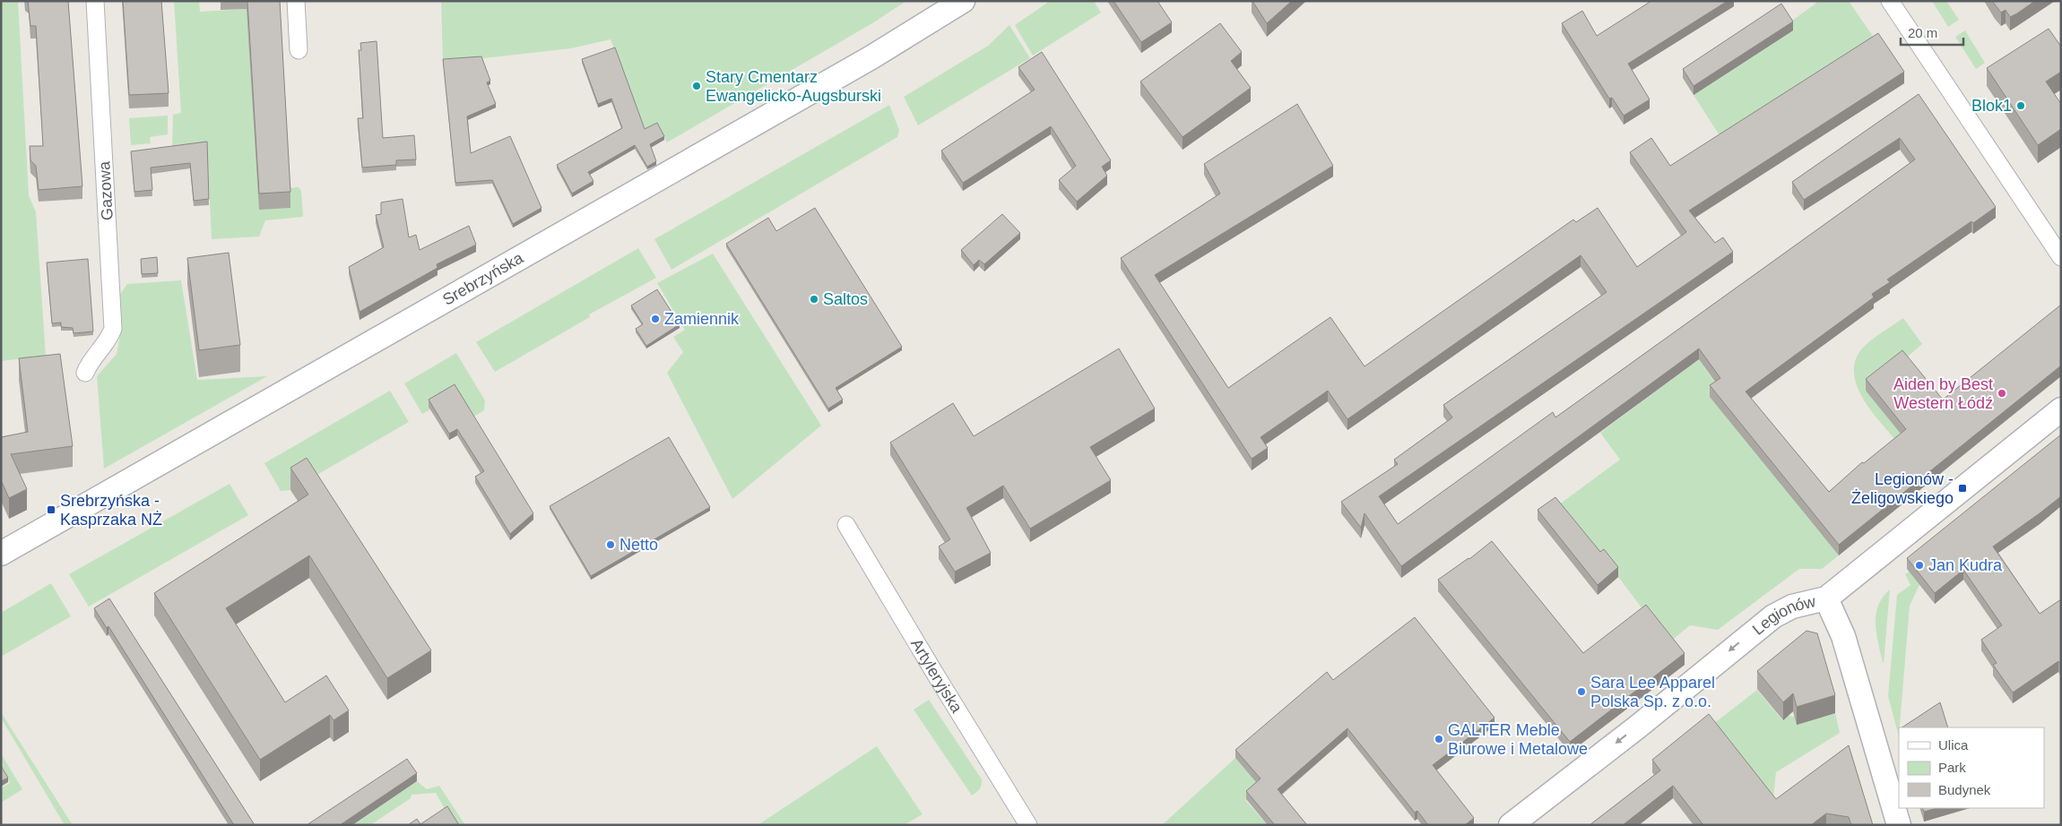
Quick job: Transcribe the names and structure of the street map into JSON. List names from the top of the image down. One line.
{"streets":{"main road":["Srebrzyńska","Legionów"],"street":["Gazowa","Artyleryjska"]},"one_way":["Legionów"],"places":{"other":["Stary Cmentarz Ewangelicko-Augsburski","Blok1","Saltos","Zamiennik","Aiden by Best Western Łódź","Netto","Jan Kudra","Sara Lee Apparel Polska Sp. z o.o.","GALTER Meble Biurowe i Metalowe"],"transit":["Legionów - Żeligowskiego","Srebrzyńska - Kasprzaka NŻ"]},"legend":["Ulica","Park","Budynek"],"scale_bar":"20 m"}
